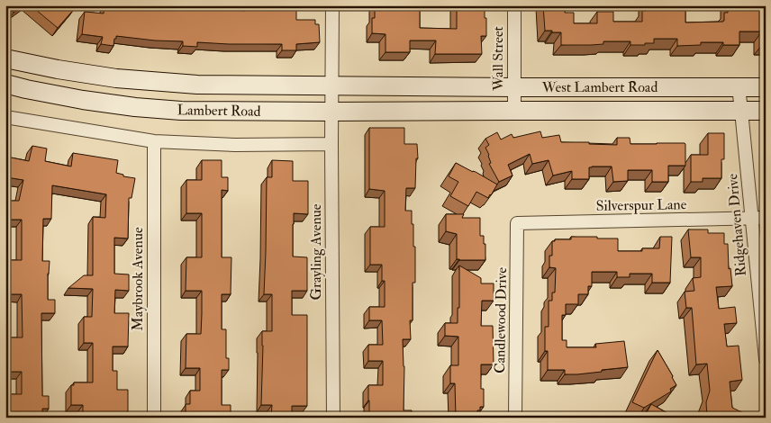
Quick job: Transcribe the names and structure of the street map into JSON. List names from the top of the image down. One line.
{"streets":{"main road":["West Lambert Road","Lambert Road"],"street":["Wall Street","Silverspur Lane","Ridgehaven Drive","Grayling Avenue","Maybrook Avenue","Candlewood Drive"]},"crossings":[["Wall Street","West Lambert Road"],["West Lambert Road","Lambert Road"],["West Lambert Road","Ridgehaven Drive"],["Lambert Road","Grayling Avenue"],["Silverspur Lane","Ridgehaven Drive"],["Silverspur Lane","Candlewood Drive"]]}
